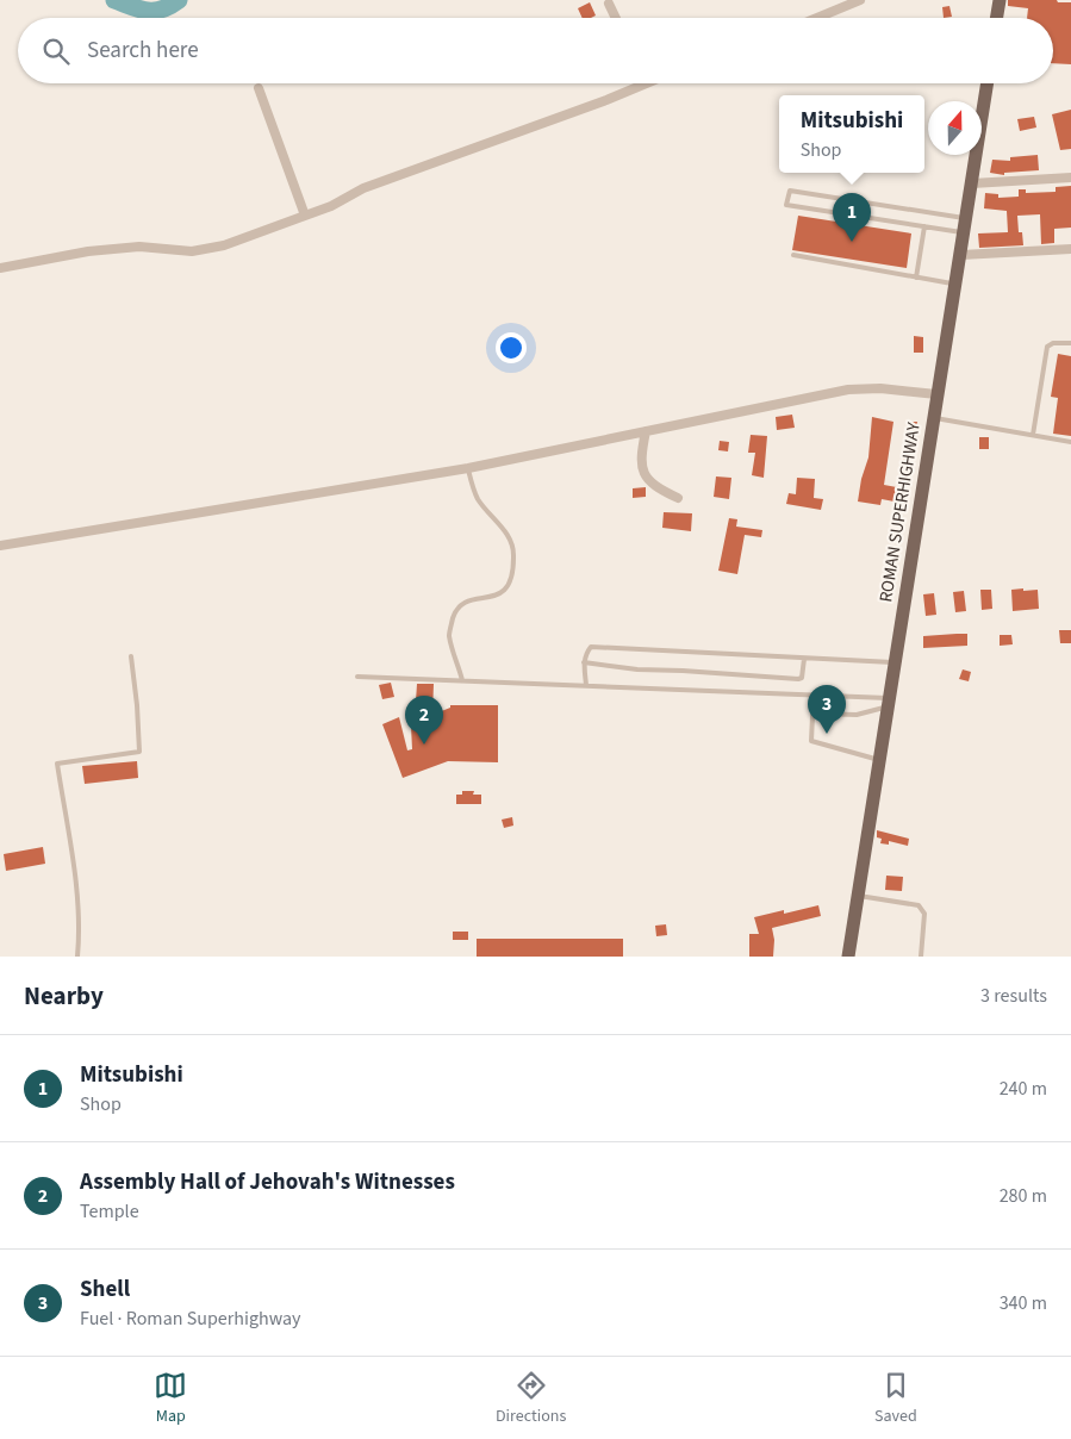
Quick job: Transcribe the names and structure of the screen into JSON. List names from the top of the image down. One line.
{"streets":{"main road":["ROMAN SUPERHIGHWAY"]},"north":"top","page":{"search":"Search here","popup":["Mitsubishi","Shop"],"pins":["1","3","2"],"heading":["Nearby","3 results"],"list":[{"mark":"1","name":"Mitsubishi","note":"Shop","value":"240 m"},{"mark":"2","name":"Assembly Hall of Jehovah's Witnesses","note":"Temple","value":"280 m"},{"mark":"3","name":"Shell","note":"Fuel · Roman Superhighway","value":"340 m"}],"nav":["Map","Directions","Saved"]}}
